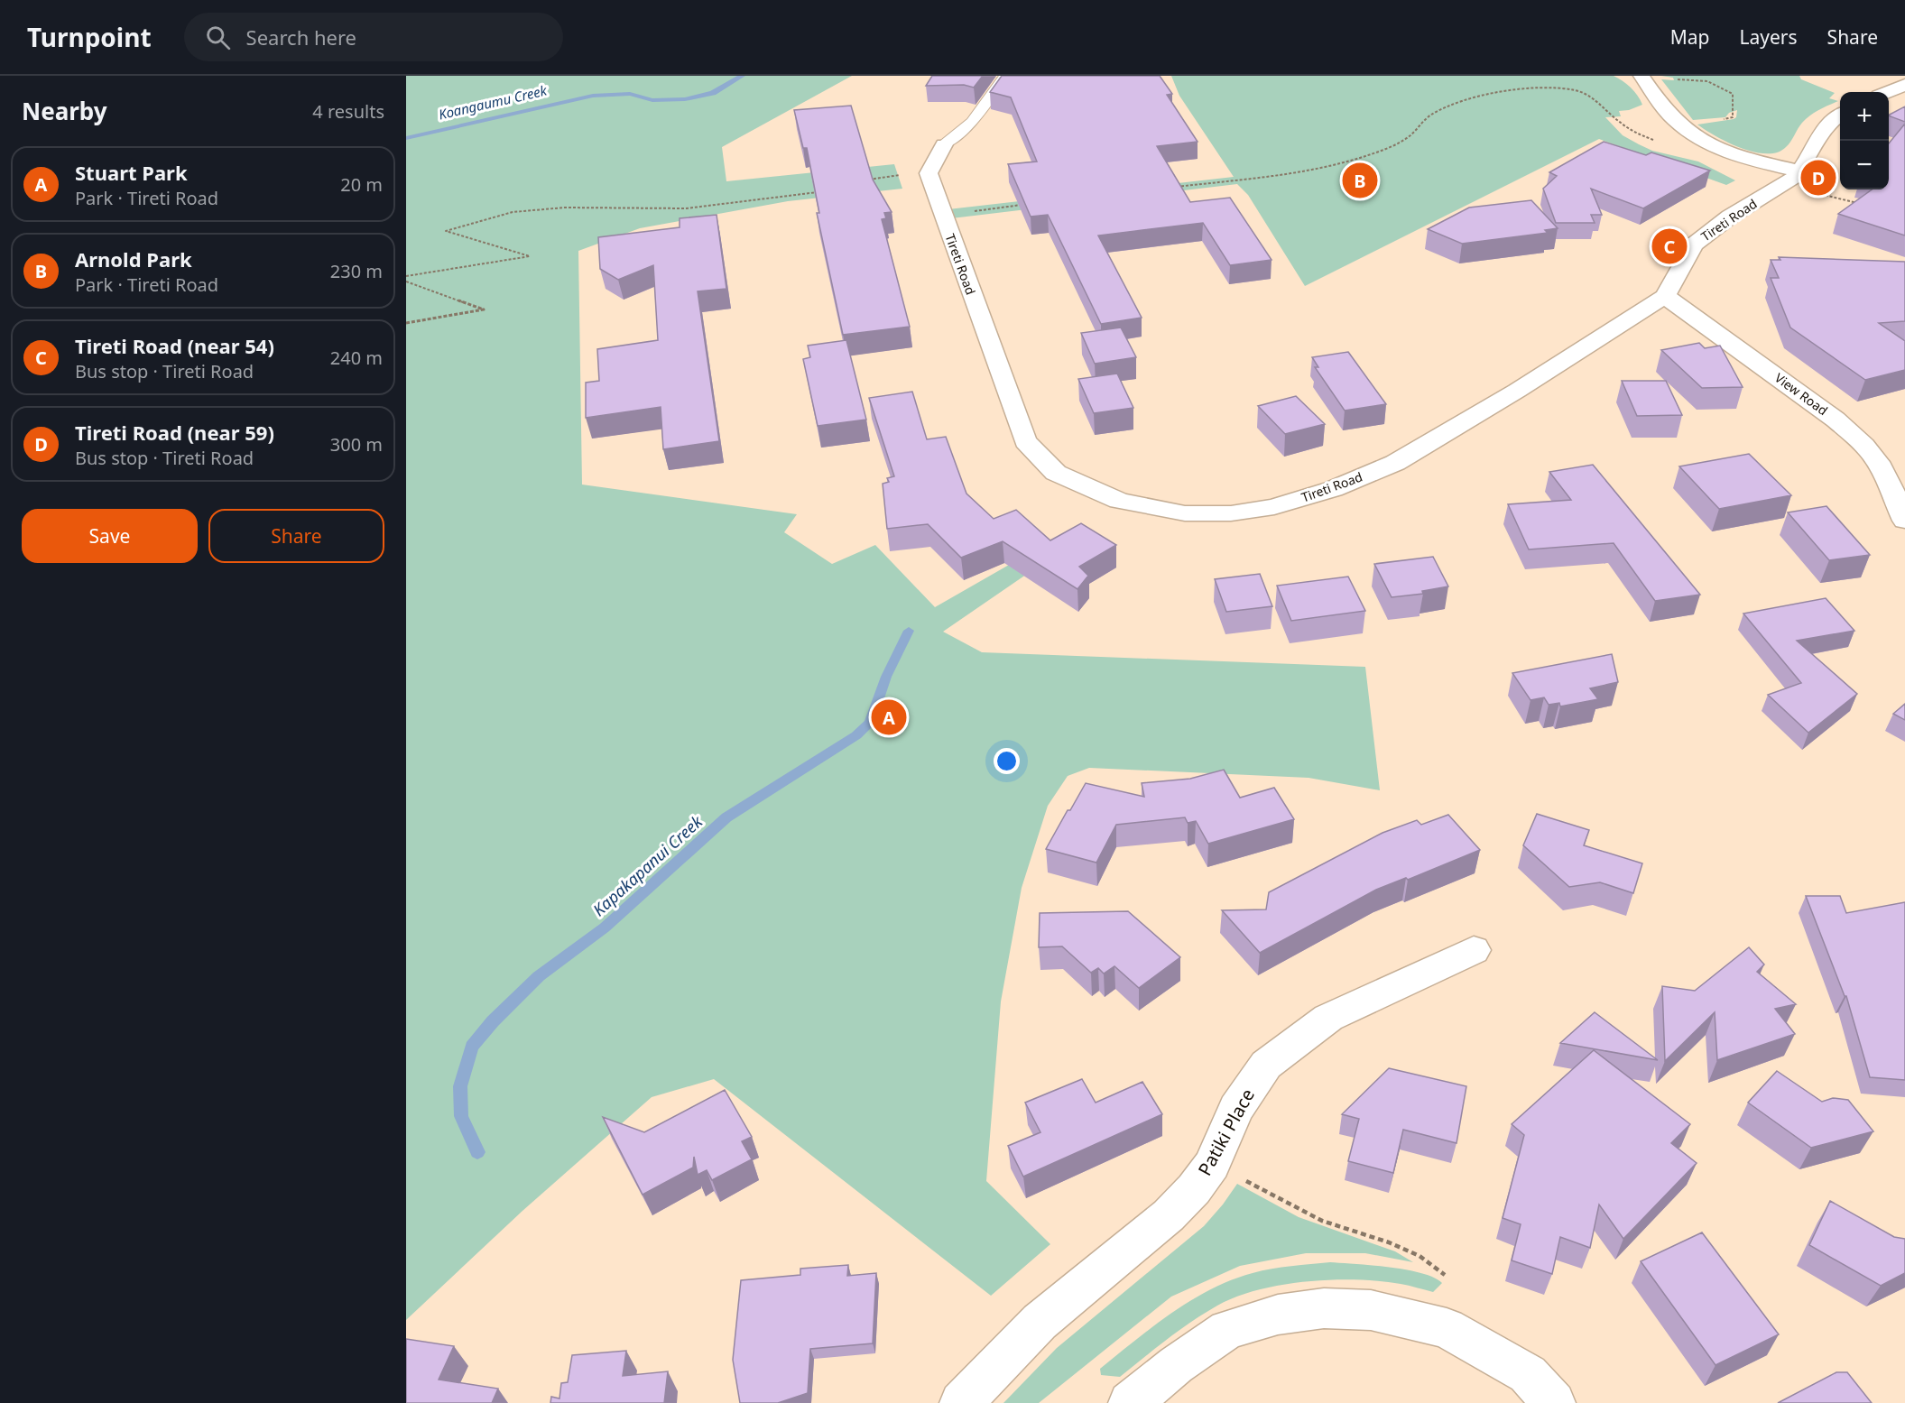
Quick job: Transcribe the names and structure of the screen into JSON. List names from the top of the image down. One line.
{"streets":{"street":["Tireti Road","View Road","Patiki Place"]},"crossings":[["Tireti Road","View Road"]],"water":["Koangaumu Creek","Kapakapanui Creek"],"page":{"header":"Turnpoint","search":"Search here","nav":["Map","Layers","Share"],"heading":["Nearby","4 results"],"map_buttons":["+","−"],"list":[{"mark":"A","name":"Stuart Park","note":"Park · Tireti Road","value":"20 m"},{"mark":"B","name":"Arnold Park","note":"Park · Tireti Road","value":"230 m"},{"mark":"C","name":"Tireti Road (near 54)","note":"Bus stop · Tireti Road","value":"240 m"},{"mark":"D","name":"Tireti Road (near 59)","note":"Bus stop · Tireti Road","value":"300 m"}],"pins":["D","B","C","A"],"buttons":["Save","Share"]}}
